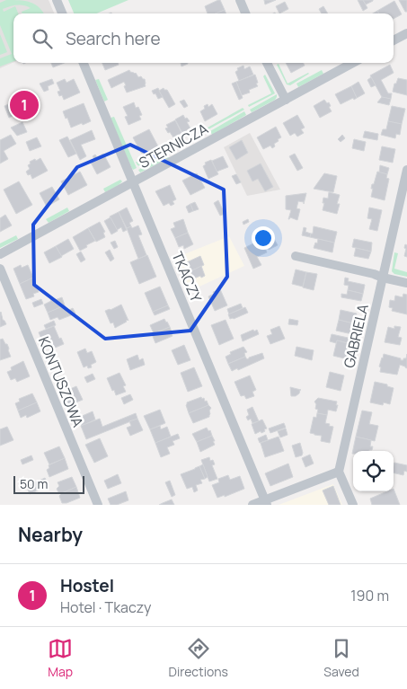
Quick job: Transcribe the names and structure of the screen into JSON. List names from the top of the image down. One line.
{"streets":{"street":["STERNICZA","TKACZY","GABRIELA","KONTUSZOWA"]},"crossings":[["STERNICZA","TKACZY"]],"scale_bar":"50 m","page":{"search":"Search here","pins":"1","scale":"50 m","heading":"Nearby","list":[{"mark":"1","name":"Hostel","note":"Hotel · Tkaczy","value":"190 m"}],"nav":["Map","Directions","Saved"]}}
